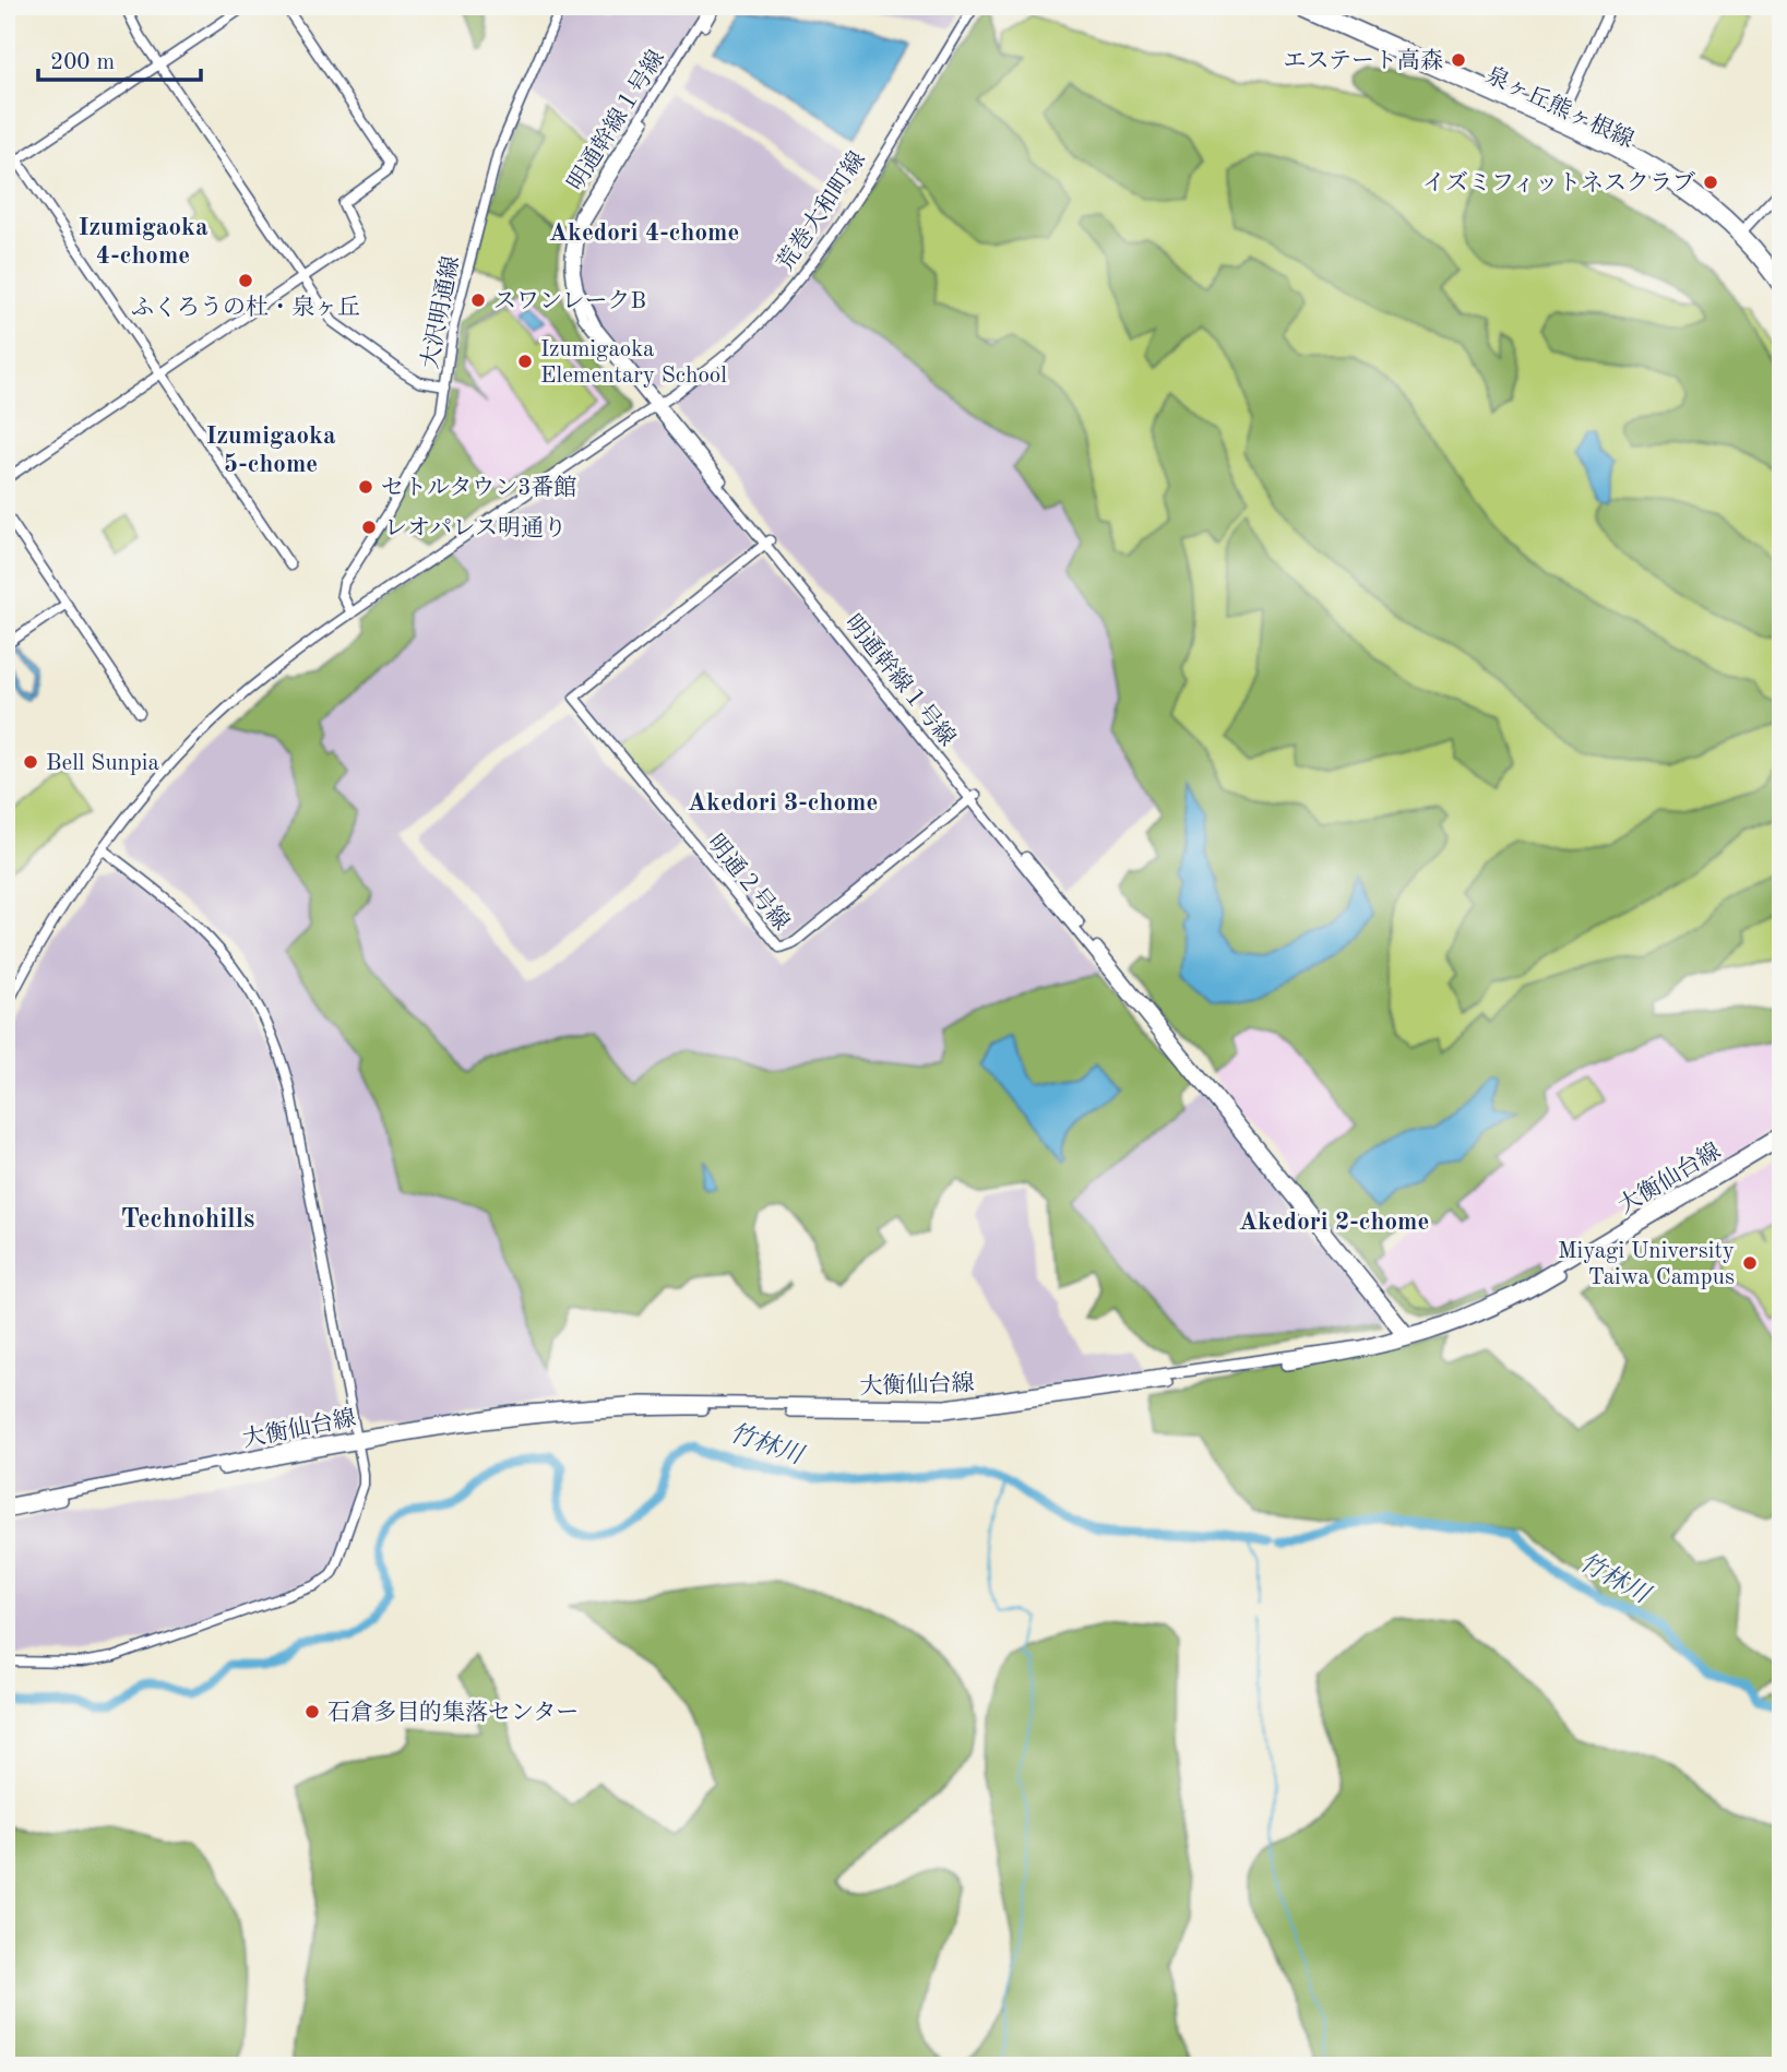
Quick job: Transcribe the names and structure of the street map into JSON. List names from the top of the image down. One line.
{"streets":{"main road":["泉ヶ丘熊ヶ根線","大衡仙台線"],"street":["明通幹線１号線","荒巻大和町線","大沢明通線","明通２号線"]},"crossings":[["明通幹線１号線","荒巻大和町線"],["明通幹線１号線","明通２号線"],["明通幹線１号線","大衡仙台線"],["荒巻大和町線","大沢明通線"]],"districts":["Izumigaoka 4-chome","Akedori 4-chome","Izumigaoka 5-chome","Akedori 3-chome","Technohills","Akedori 2-chome"],"water":["竹林川"],"places":["エステート高森","イズミフィットネスクラブ","ふくろうの杜・泉ヶ丘","スワンレークB","Izumigaoka Elementary School","セトルタウン3番館","レオパレス明通り","Bell Sunpia","Miyagi University Taiwa Campus","石倉多目的集落センター"],"scale_bar":"200 m"}
